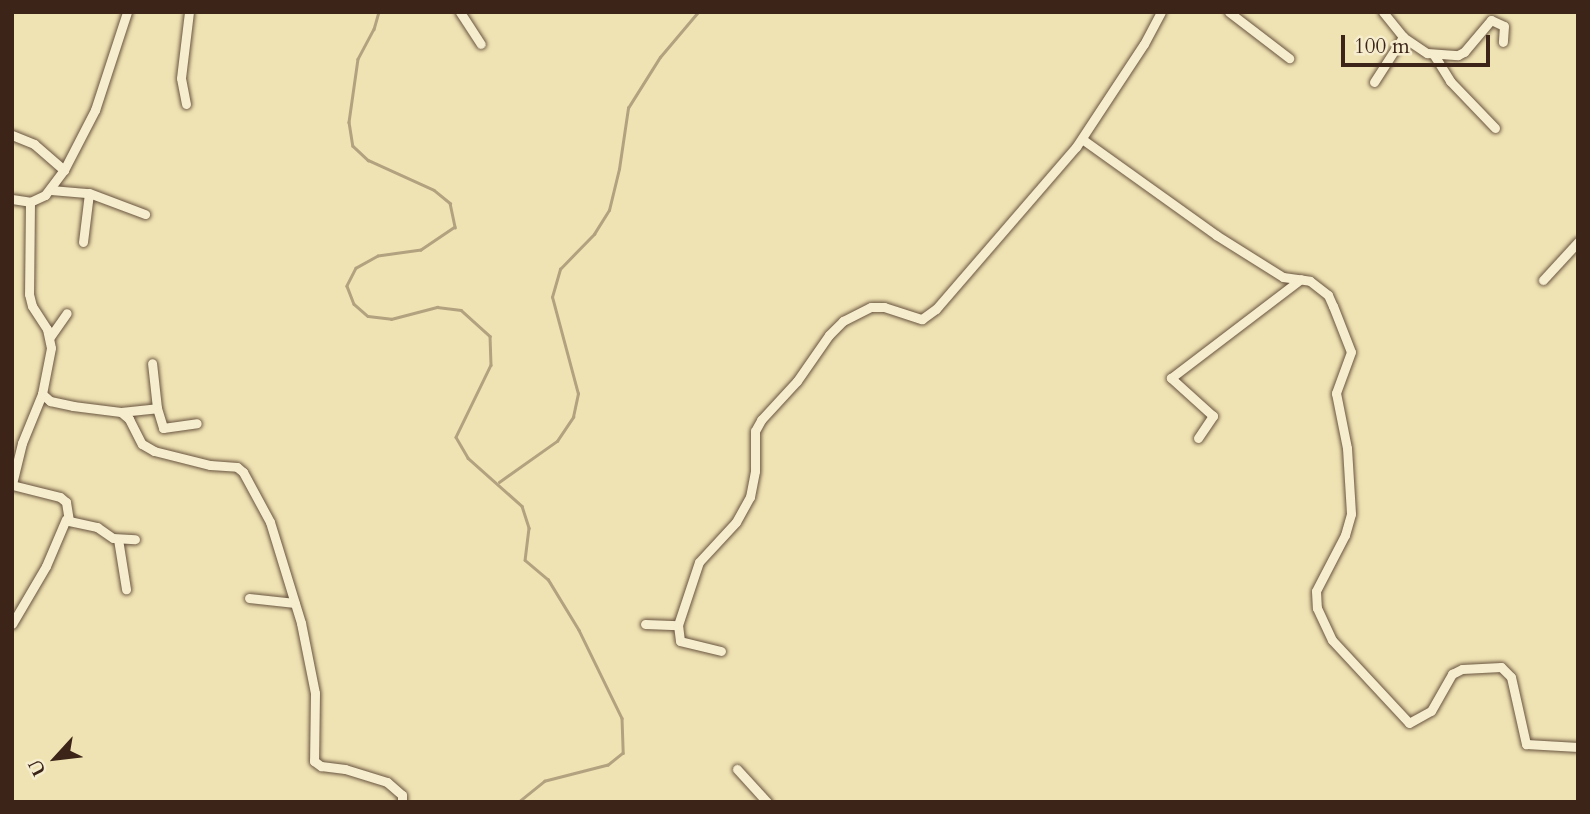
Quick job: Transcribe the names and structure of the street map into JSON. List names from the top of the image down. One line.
{"scale_bar":"100 m","north":"bottom left"}
